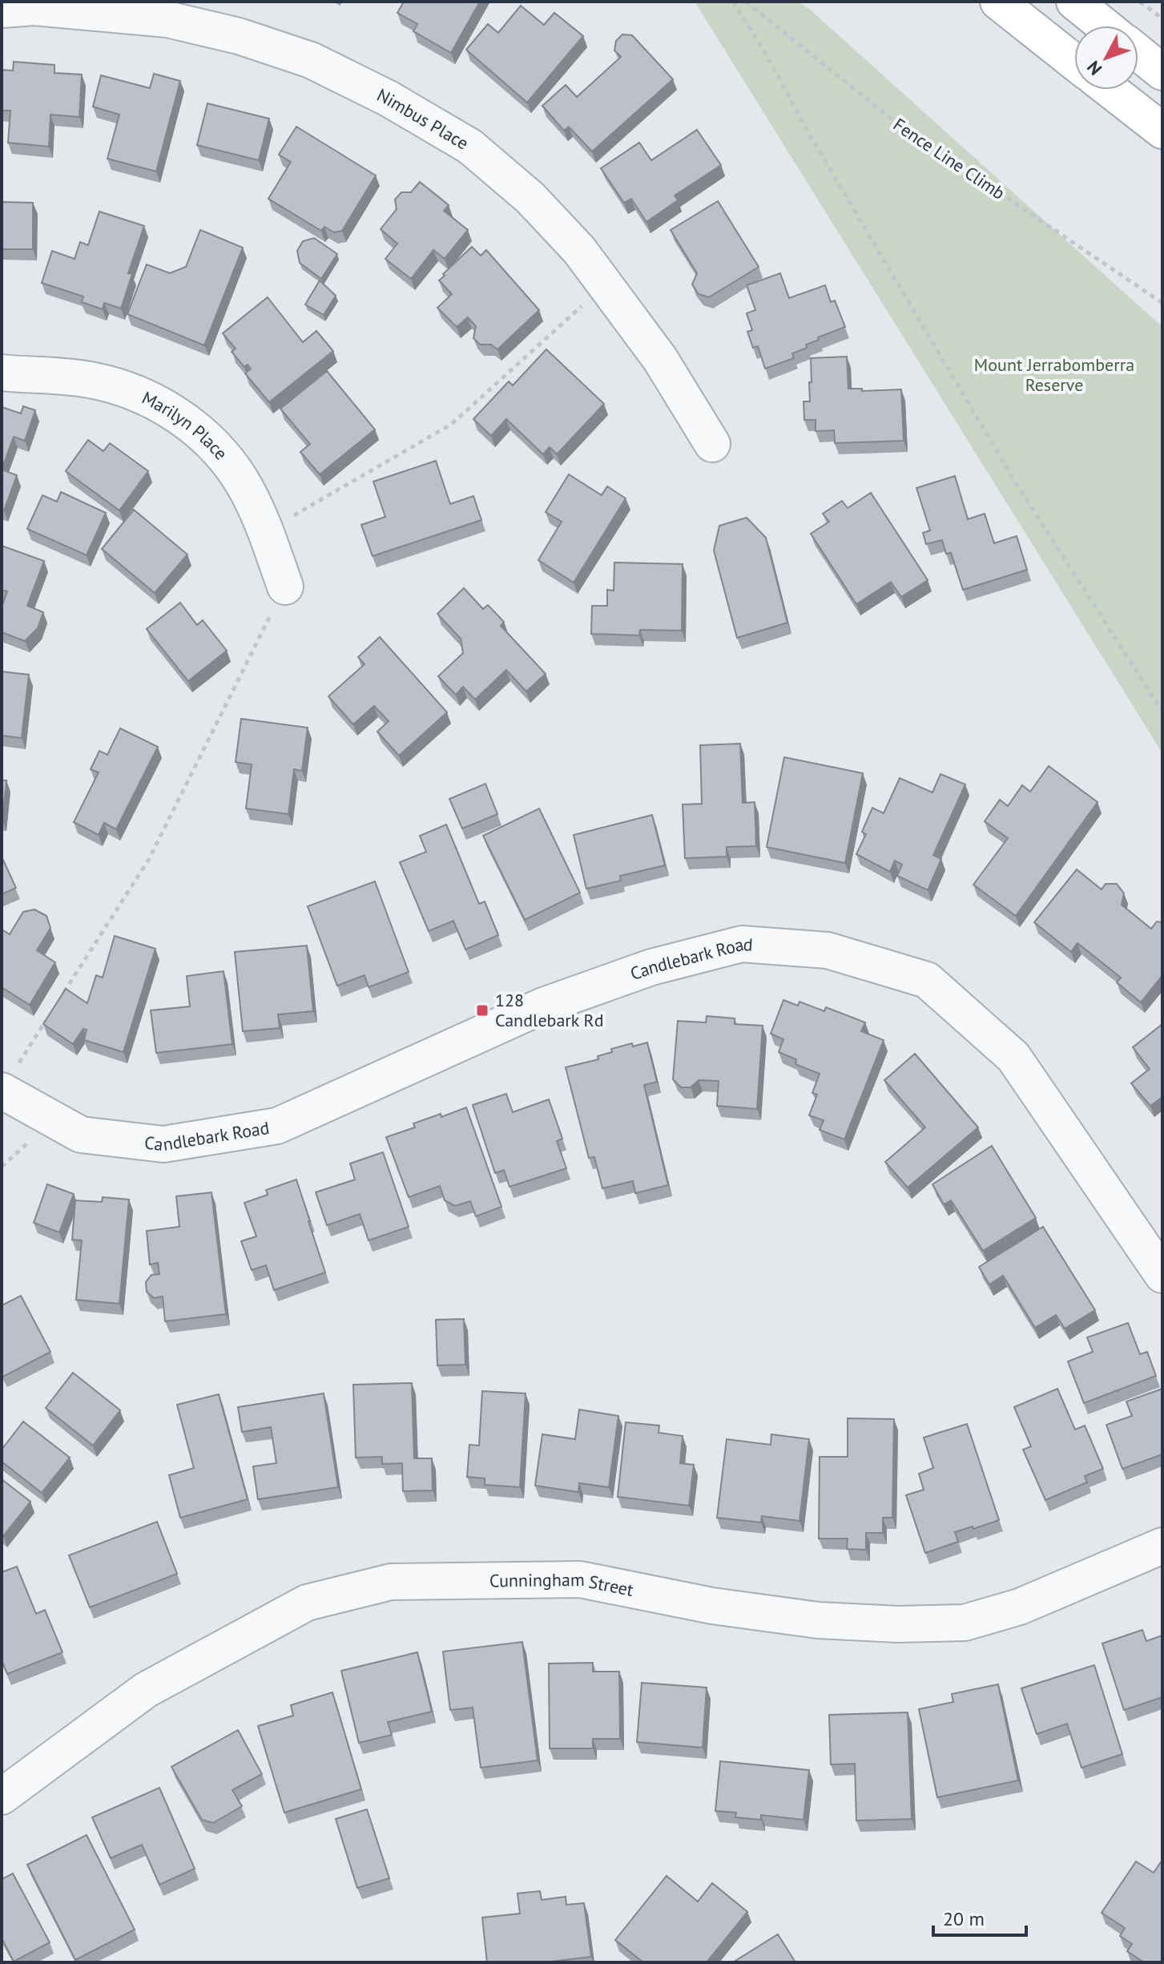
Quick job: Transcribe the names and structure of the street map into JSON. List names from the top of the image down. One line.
{"streets":{"street":["Nimbus Place","Marilyn Place","Candlebark Road","Cunningham Street"],"path":["Fence Line Climb"]},"parks":["Mount Jerrabomberra Reserve"],"places":{"transit":["128 Candlebark Rd"]},"scale_bar":"20 m","north":"bottom left"}
